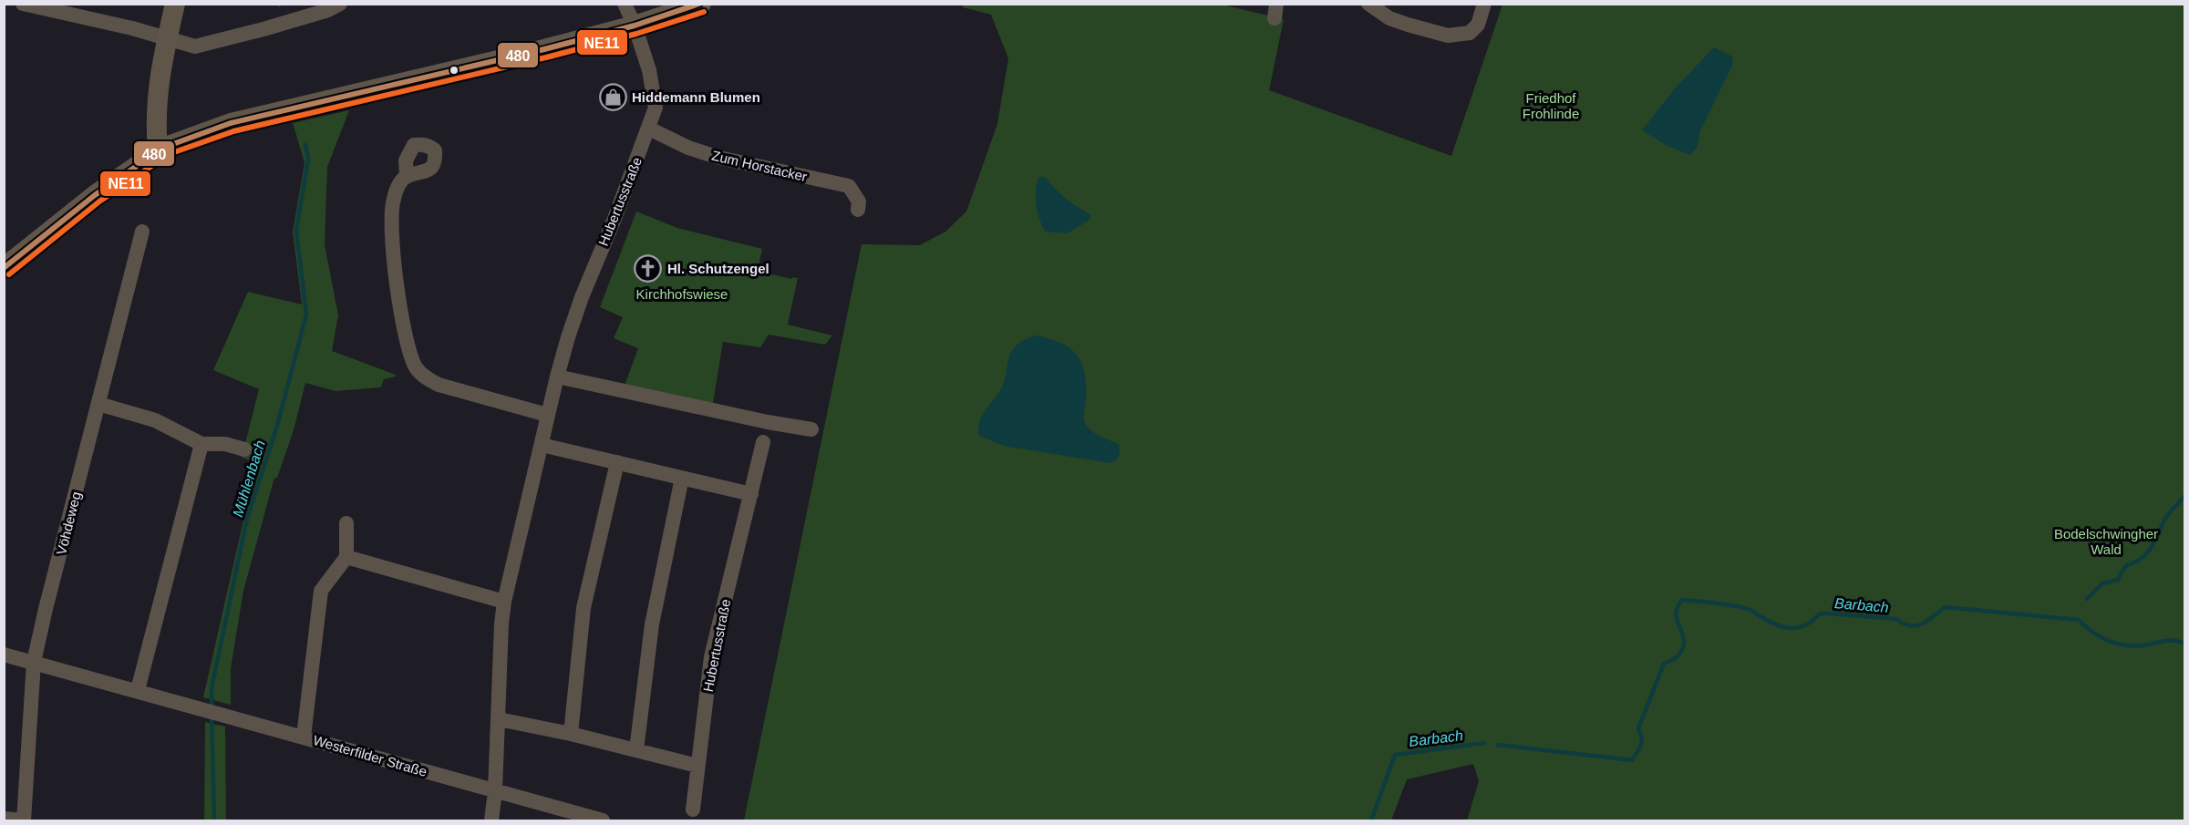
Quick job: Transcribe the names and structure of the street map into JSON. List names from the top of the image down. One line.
{"streets":{"street":["Zum Horstacker","Hubertusstraße","Vöhdeweg","Westerfilder Straße"]},"crossings":[["Zum Horstacker","Hubertusstraße"],["Hubertusstraße","Westerfilder Straße"],["Vöhdeweg","Westerfilder Straße"]],"water":["Mühlenbach","Barbach"],"parks":["Friedhof Frohlinde","Kirchhofswiese","Bodelschwingher Wald"],"places":{"shop":["Hiddemann Blumen"],"church":["Hl. Schutzengel"]},"lines":["transit line 480","transit line NE11"]}
